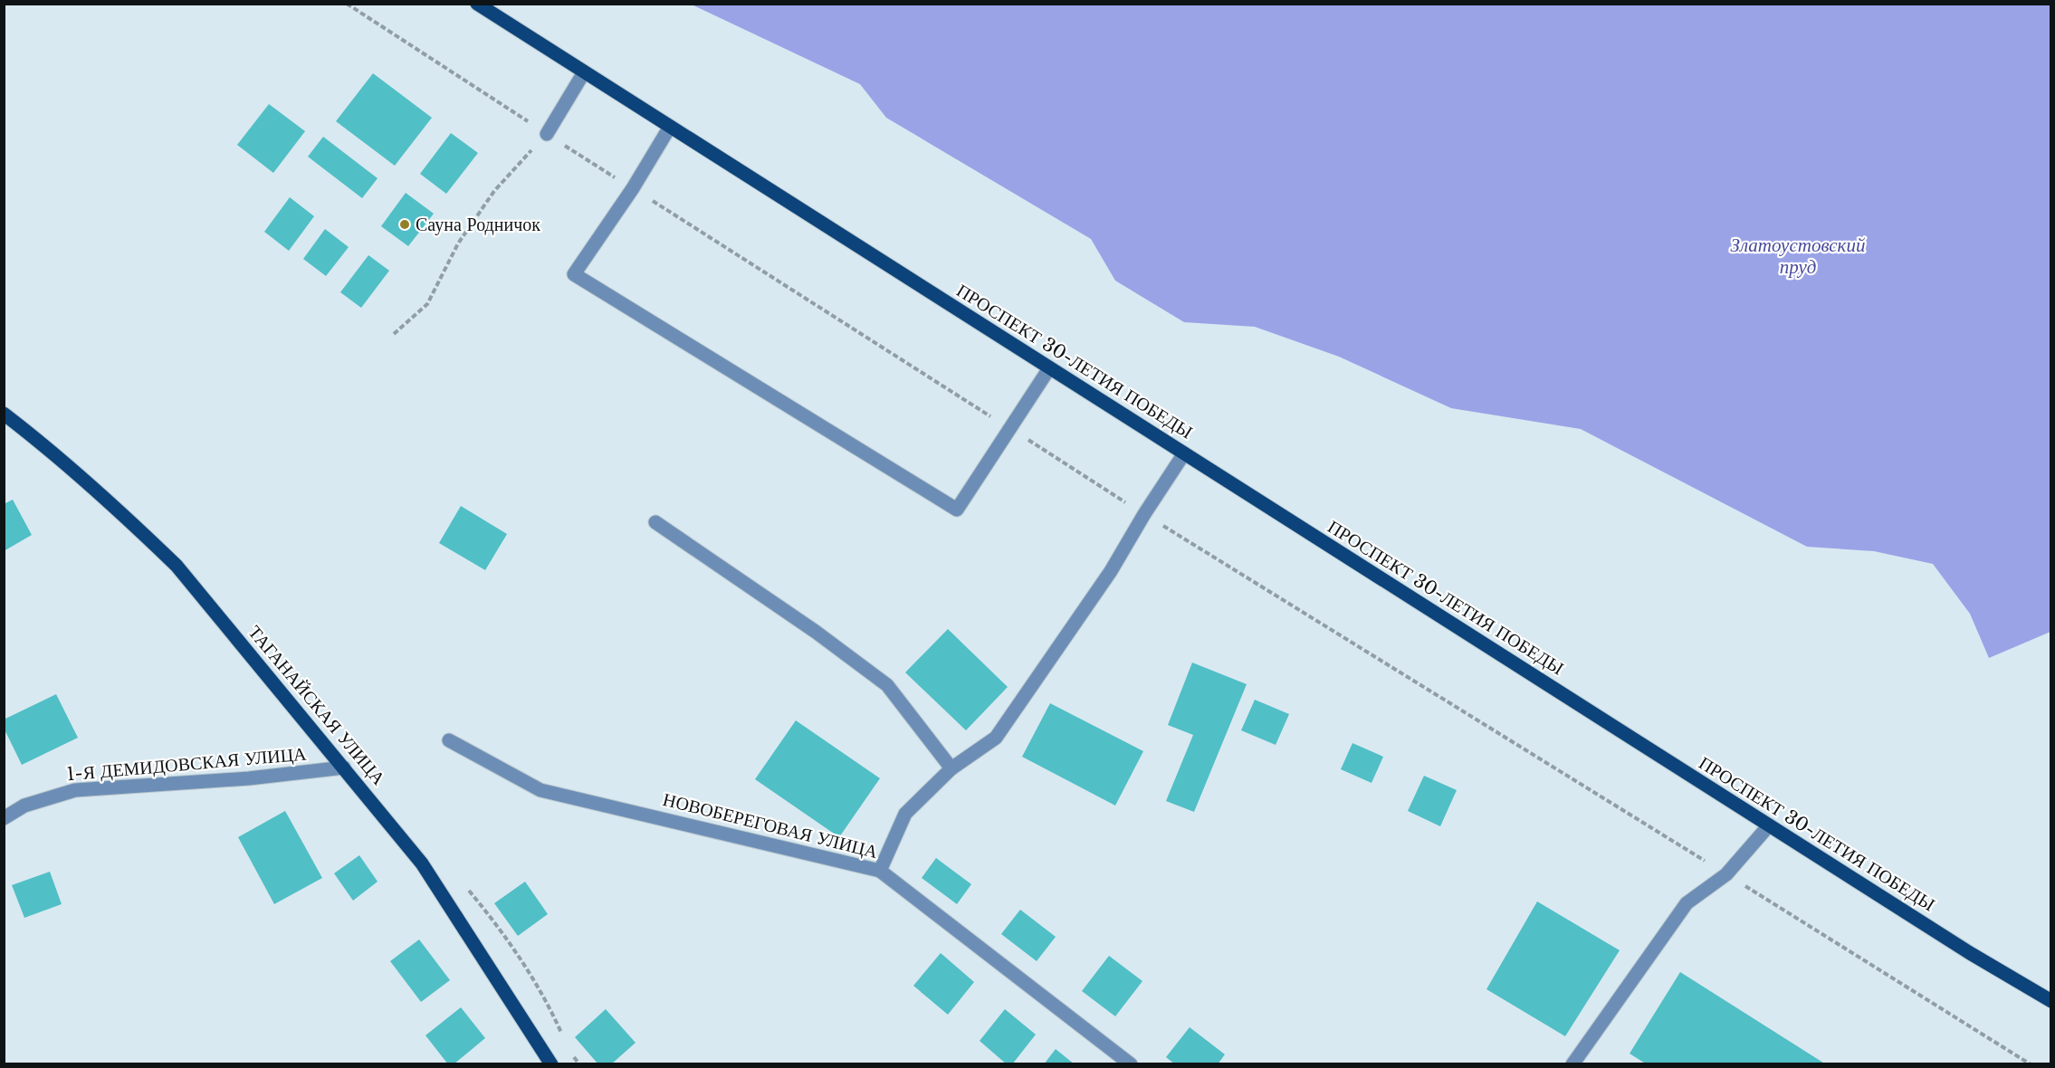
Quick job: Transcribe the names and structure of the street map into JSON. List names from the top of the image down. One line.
{"streets":{"main road":["ПРОСПЕКТ 30-ЛЕТИЯ ПОБЕДЫ","ТАГАНАЙСКАЯ УЛИЦА"],"street":["1-Я ДЕМИДОВСКАЯ УЛИЦА","НОВОБЕРЕГОВАЯ УЛИЦА"]},"crossings":[["ТАГАНАЙСКАЯ УЛИЦА","1-Я ДЕМИДОВСКАЯ УЛИЦА"]],"water":["Златоустовский пруд"],"places":["Сауна Родничок"]}
